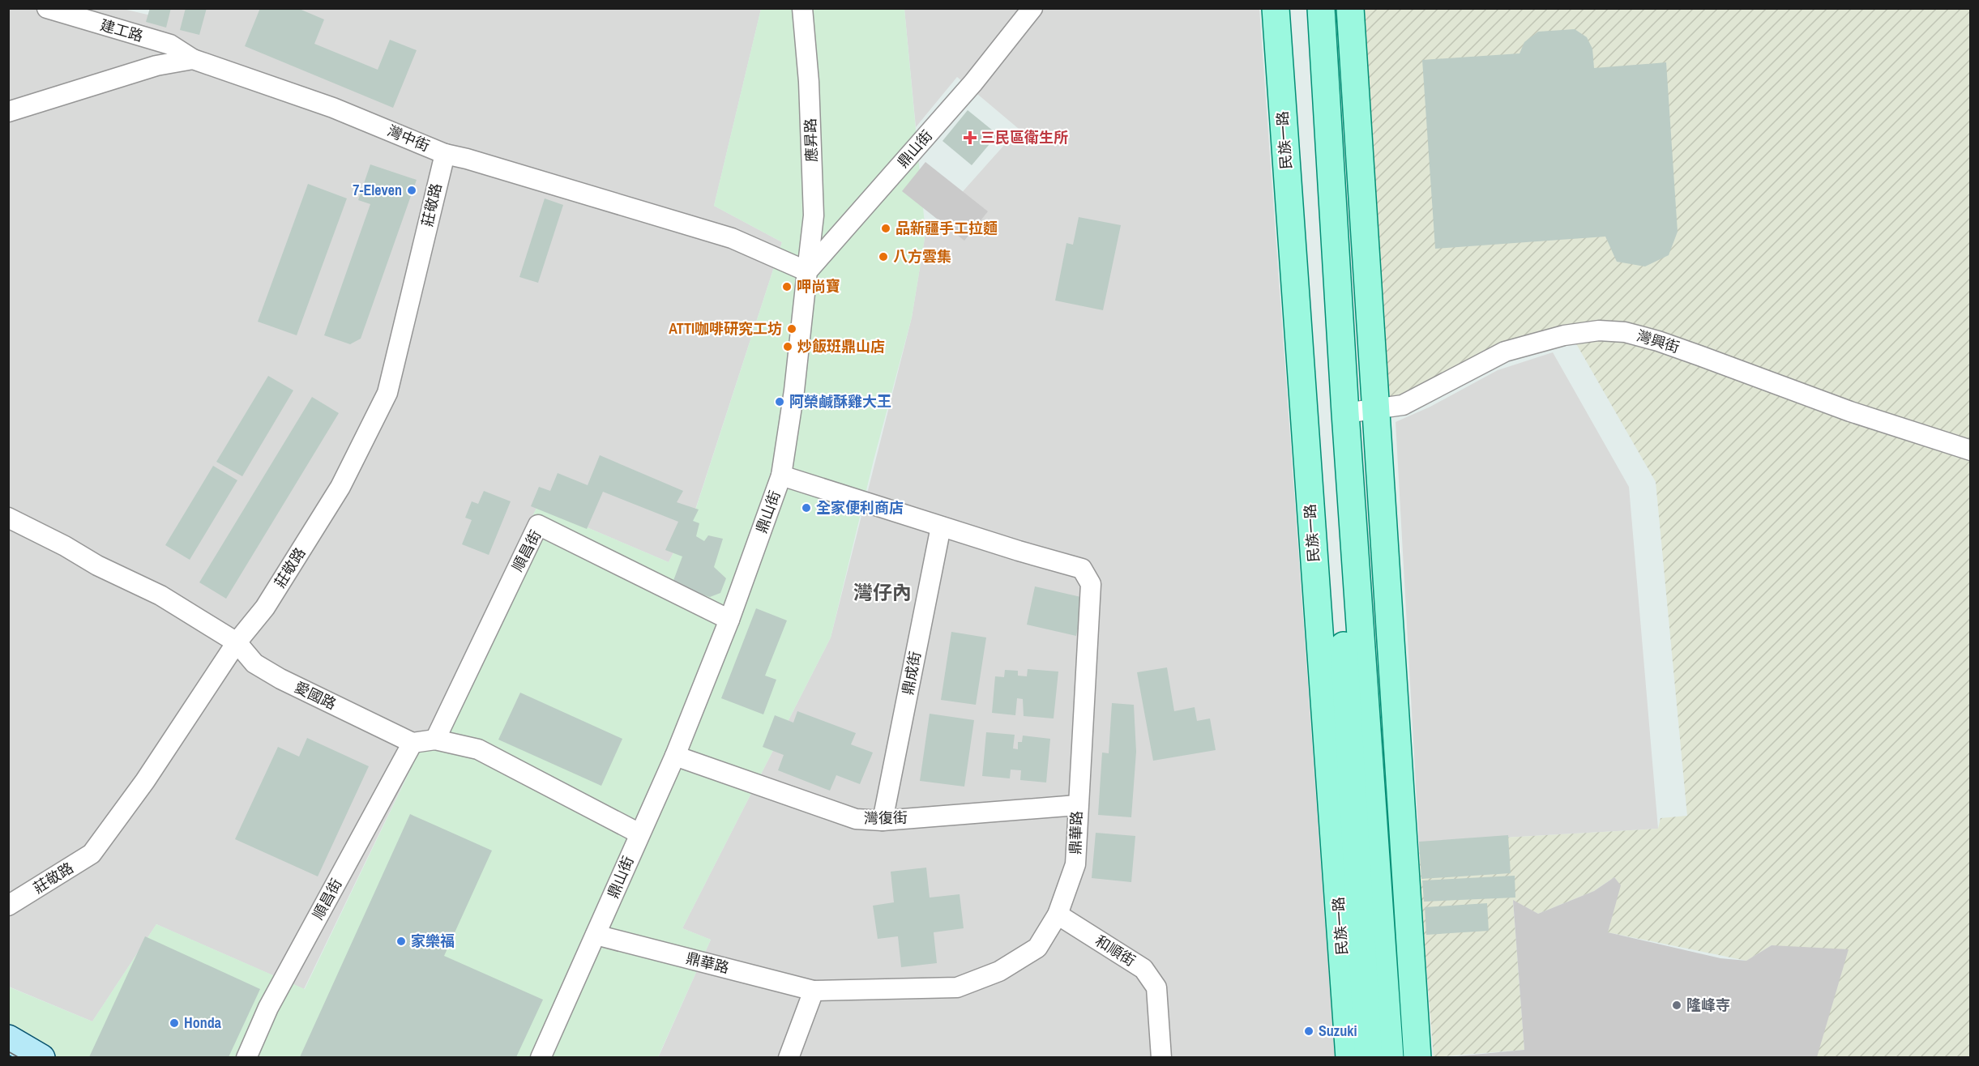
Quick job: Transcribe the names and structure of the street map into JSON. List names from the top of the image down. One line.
{"streets":{"main road":["民族一路"],"street":["建工路","灣中街","應昇路","鼎山街","莊敬路","灣興街","順昌街","鼎成街","愛國路","灣復街","鼎華路","和順街"]},"crossings":[["建工路","灣中街"],["灣中街","應昇路"],["灣中街","鼎山街"],["灣中街","莊敬路"],["應昇路","鼎山街"],["鼎山街","順昌街"],["鼎山街","灣復街"],["鼎山街","鼎華路"],["莊敬路","愛國路"],["順昌街","愛國路"],["鼎成街","灣復街"],["鼎成街","鼎華路"],["灣復街","鼎華路"],["鼎華路","和順街"]],"districts":["灣仔內"],"places":{"health":["三民區衛生所"],"other":["7-Eleven","品新疆手工拉麵","八方雲集","呷尚寶","ATTI咖啡研究工坊","炒飯班鼎山店","阿榮鹹酥雞大王","全家便利商店","家樂福","隆峰寺","Honda","Suzuki"]}}
